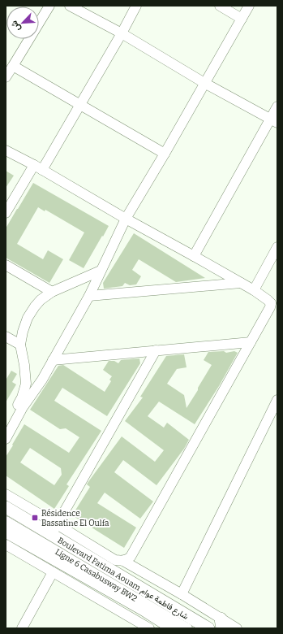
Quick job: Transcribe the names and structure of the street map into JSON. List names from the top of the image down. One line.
{"streets":{"main road":["Boulevard Fatima Aouam شارع فاطمة عوام"],"street":["Ligne 6 Casabusway BW2"]},"places":{"transit":["Résidence Bassatine El Oulfa"]},"north":"bottom left"}
